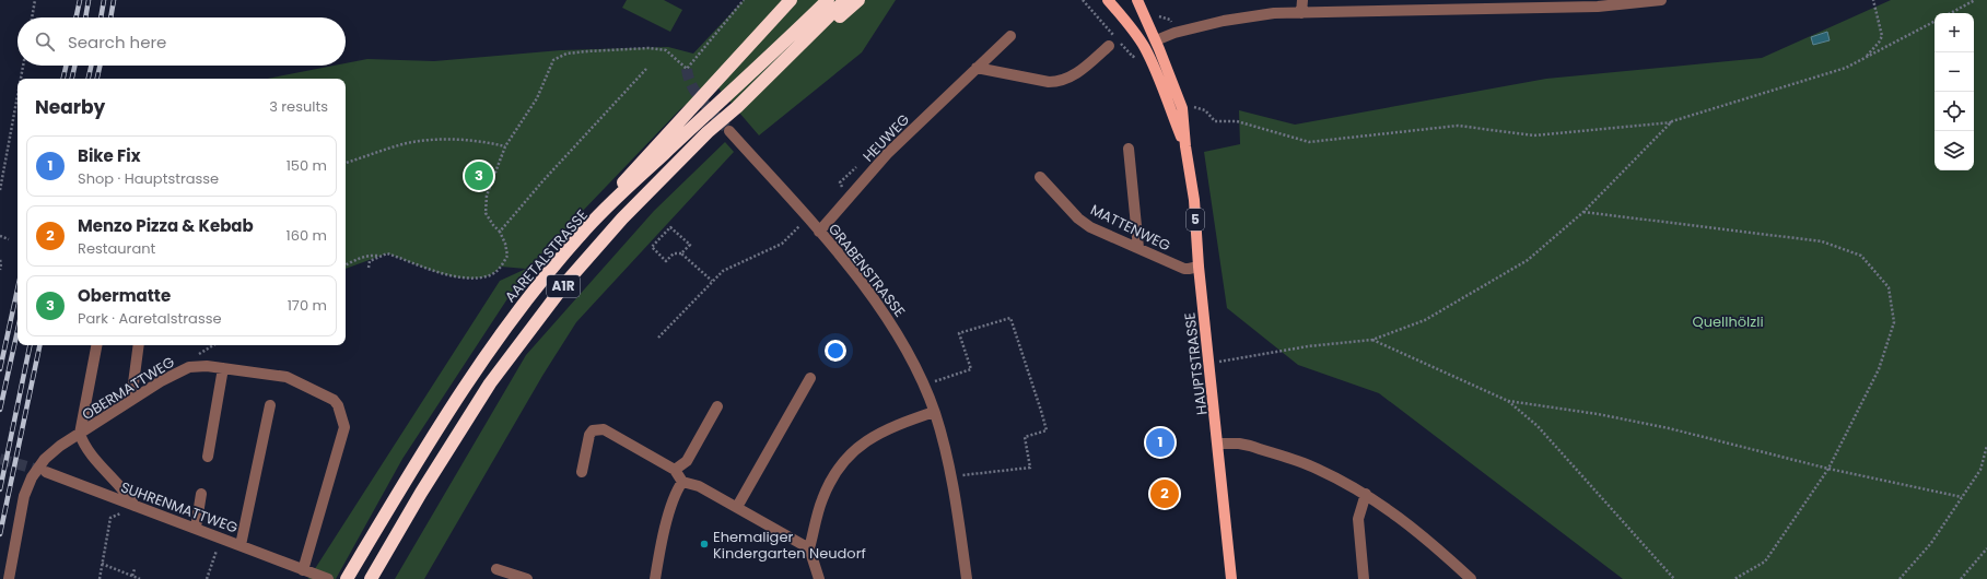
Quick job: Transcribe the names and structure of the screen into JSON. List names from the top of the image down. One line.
{"streets":{"highway":["AARETALSTRASSE","A1R"],"main road":["5","HAUPTSTRASSE"],"street":["HEUWEG","MATTENWEG","GRABENSTRASSE","OBERMATTWEG","SUHRENMATTWEG"]},"crossings":[["HEUWEG","GRABENSTRASSE"],["MATTENWEG","HAUPTSTRASSE"],["OBERMATTWEG","SUHRENMATTWEG"]],"parks":["Quellhölzli"],"places":["Ehemaliger Kindergarten Neudorf"],"page":{"map_buttons":["+","−"],"search":"Search here","heading":["Nearby","3 results"],"list":[{"mark":"1","name":"Bike Fix","note":"Shop · Hauptstrasse","value":"150 m"},{"mark":"2","name":"Menzo Pizza & Kebab","note":"Restaurant","value":"160 m"},{"mark":"3","name":"Obermatte","note":"Park · Aaretalstrasse","value":"170 m"}],"pins":["3","1","2"]}}
